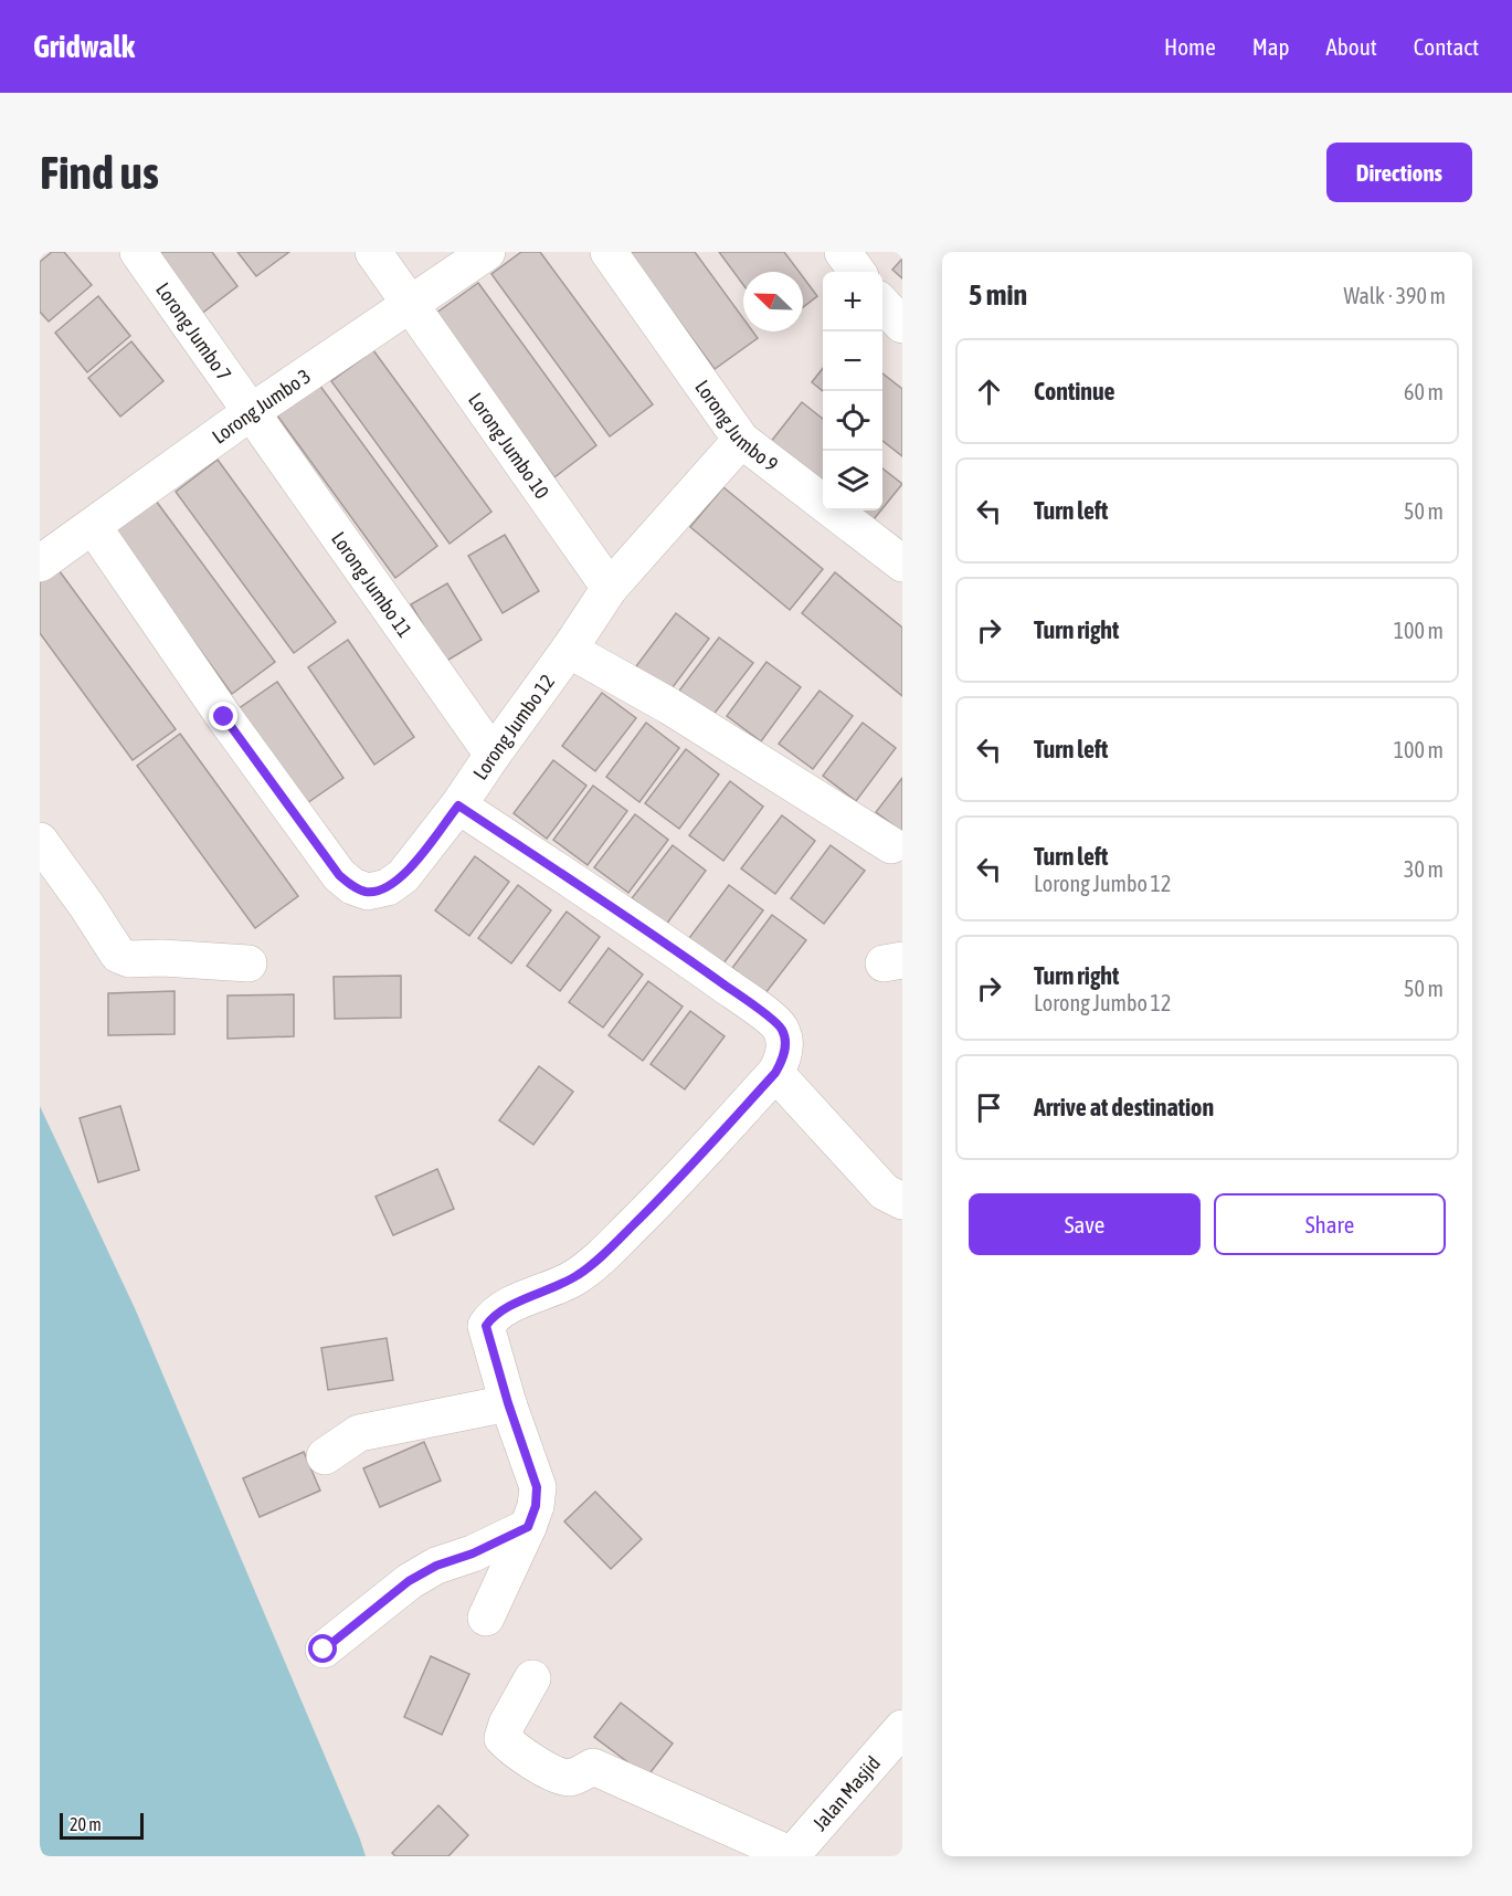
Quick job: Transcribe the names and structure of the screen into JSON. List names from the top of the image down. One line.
{"streets":{"street":["Lorong Jumbo 7","Lorong Jumbo 3","Lorong Jumbo 9","Lorong Jumbo 10","Lorong Jumbo 11","Lorong Jumbo 12","Jalan Masjid"]},"crossings":[["Lorong Jumbo 7","Lorong Jumbo 3"],["Lorong Jumbo 7","Lorong Jumbo 11"],["Lorong Jumbo 3","Lorong Jumbo 10"],["Lorong Jumbo 3","Lorong Jumbo 11"],["Lorong Jumbo 3","Lorong Jumbo 12"],["Lorong Jumbo 9","Lorong Jumbo 12"],["Lorong Jumbo 10","Lorong Jumbo 12"],["Lorong Jumbo 11","Lorong Jumbo 12"]],"scale_bar":"20 m","north":"top left","page":{"header":"Gridwalk","nav":["Home","Map","About","Contact"],"buttons":["Directions",["Save","Share"]],"title":"Find us","heading":["5 min","Walk · 390 m"],"map_buttons":["+","−"],"list":[["Continue","60 m"],["Turn left","50 m"],["Turn right","100 m"],["Turn left","100 m"],["Turn left","Lorong Jumbo 12","30 m"],["Turn right","Lorong Jumbo 12","50 m"],"Arrive at destination"],"scale":"20 m"}}
